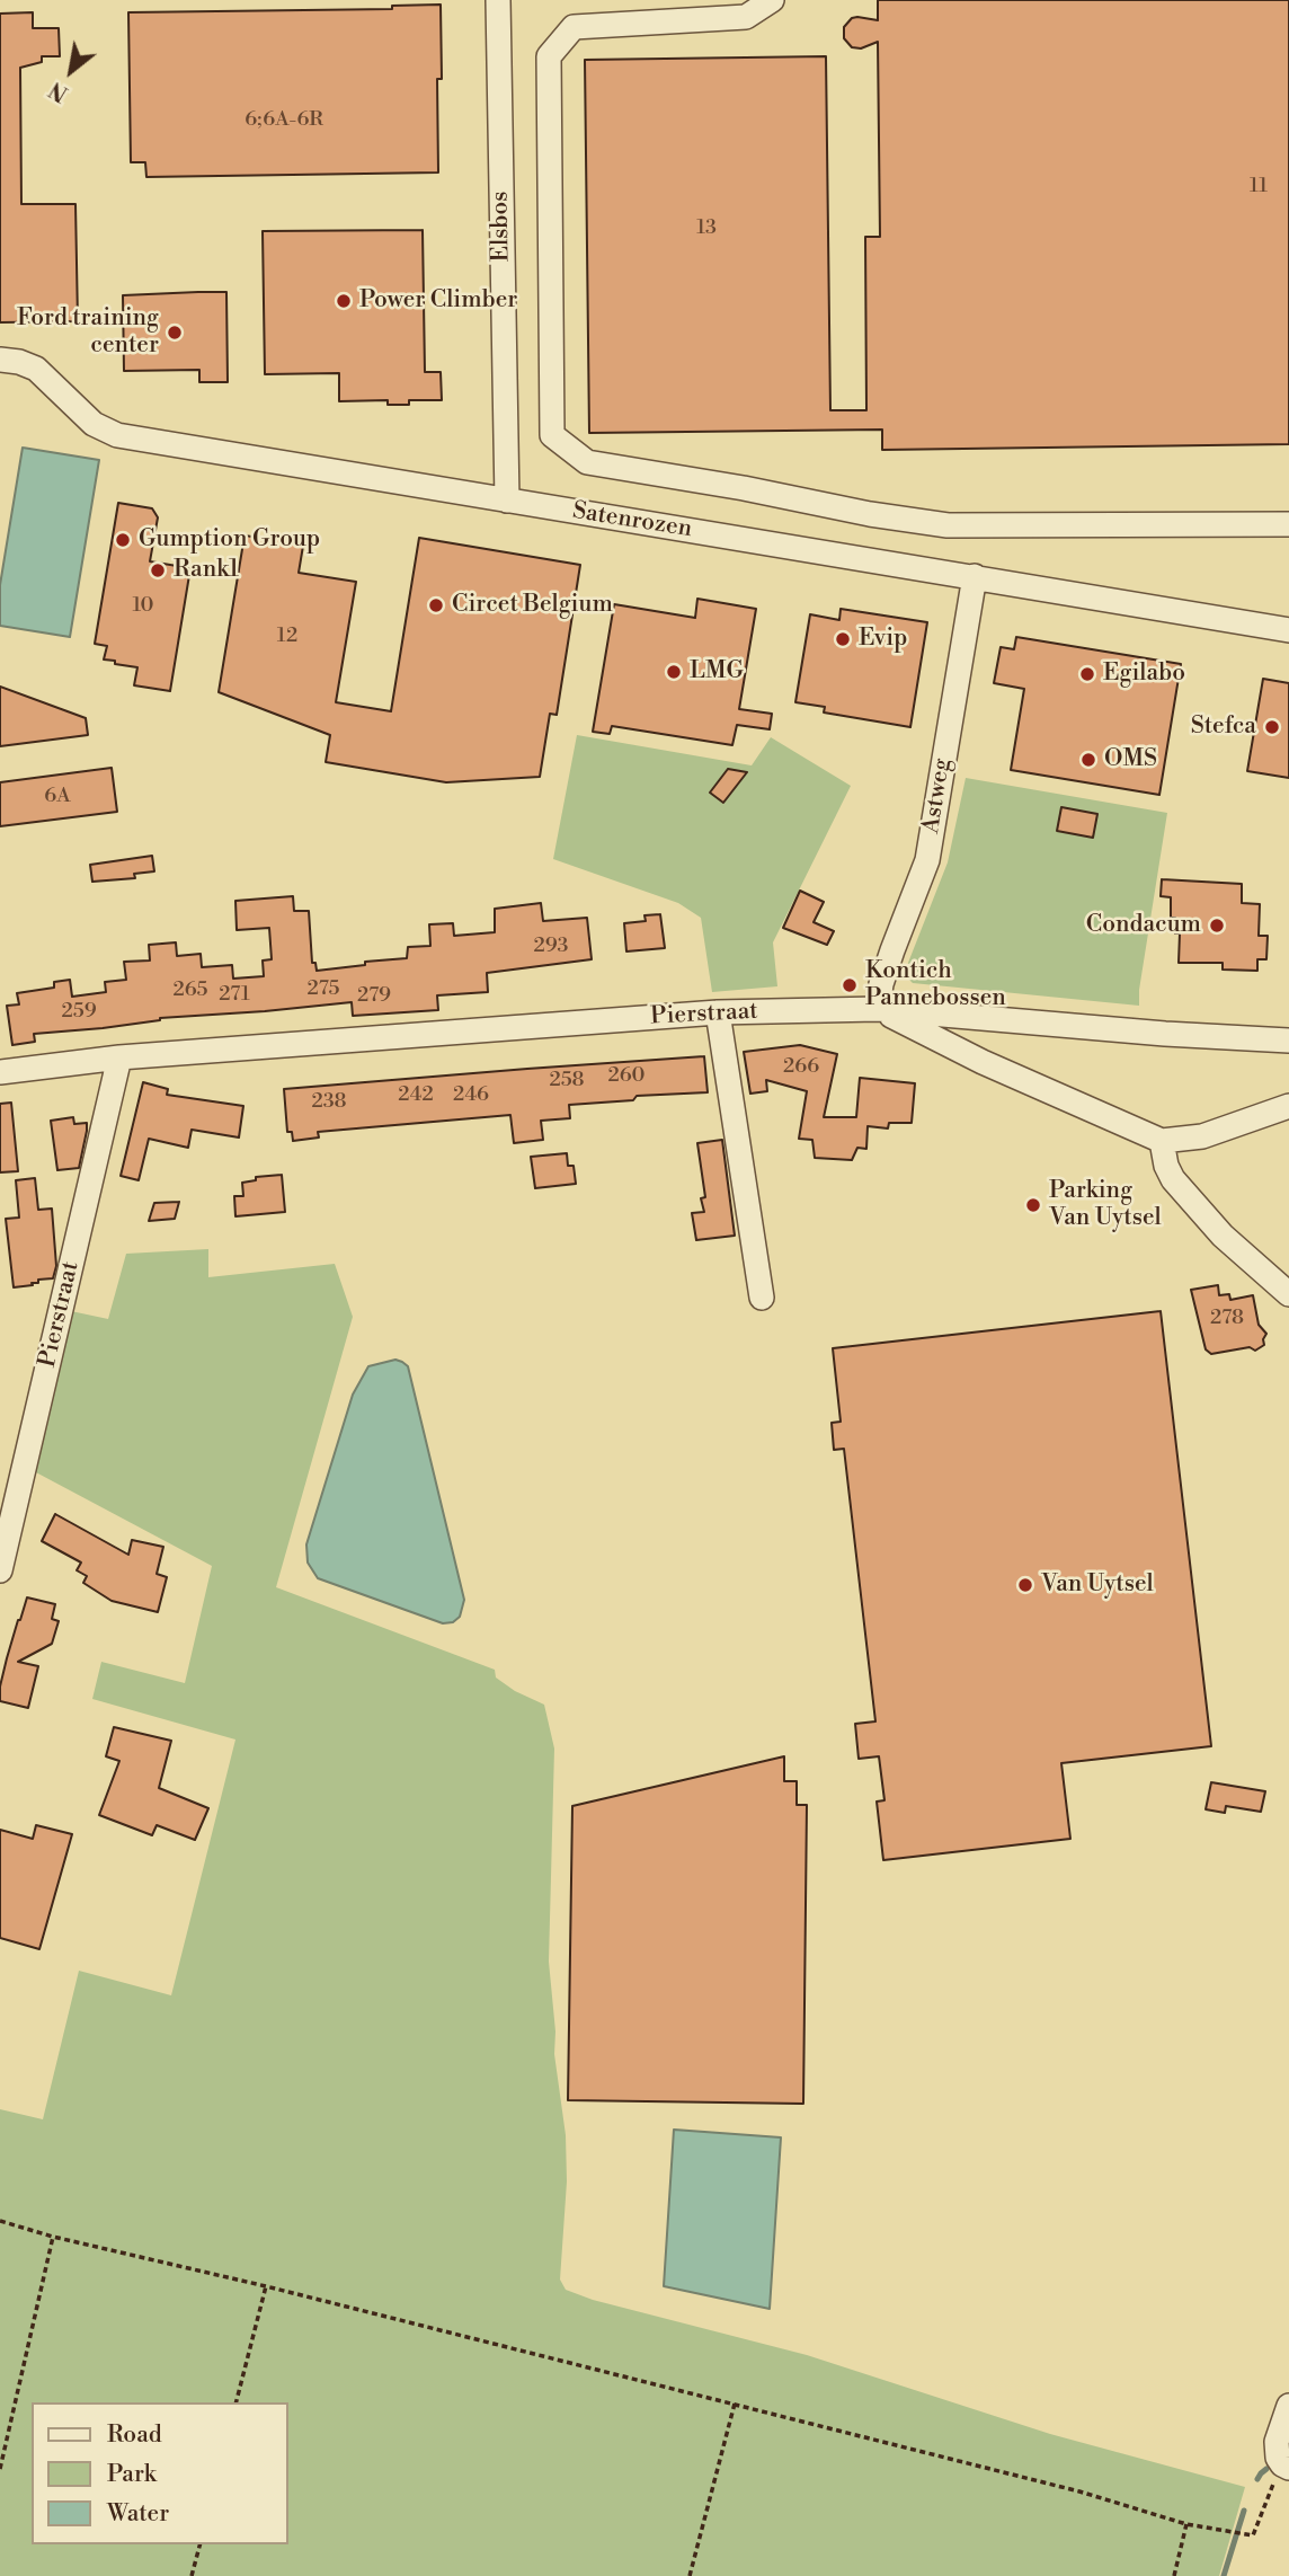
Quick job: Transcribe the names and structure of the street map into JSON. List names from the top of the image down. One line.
{"streets":{"street":["Elsbos","Satenrozen","Astweg","Pierstraat"]},"crossings":[["Elsbos","Satenrozen"],["Satenrozen","Astweg"],["Astweg","Pierstraat"]],"places":["Power Climber","Ford training center","Gumption Group","Rank1","Circet Belgium","Evip","LMG","Egilabo","Stefca","OMS","Condacum","Kontich Pannebossen","Parking Van Uytsel","Van Uytsel"],"house_numbers":["6;6A-6R","11","13","10","12","6A","293","275","265","271","279","259","266","260","258","242","246","238","278"],"legend":["Road","Park","Water"],"north":"bottom left"}
